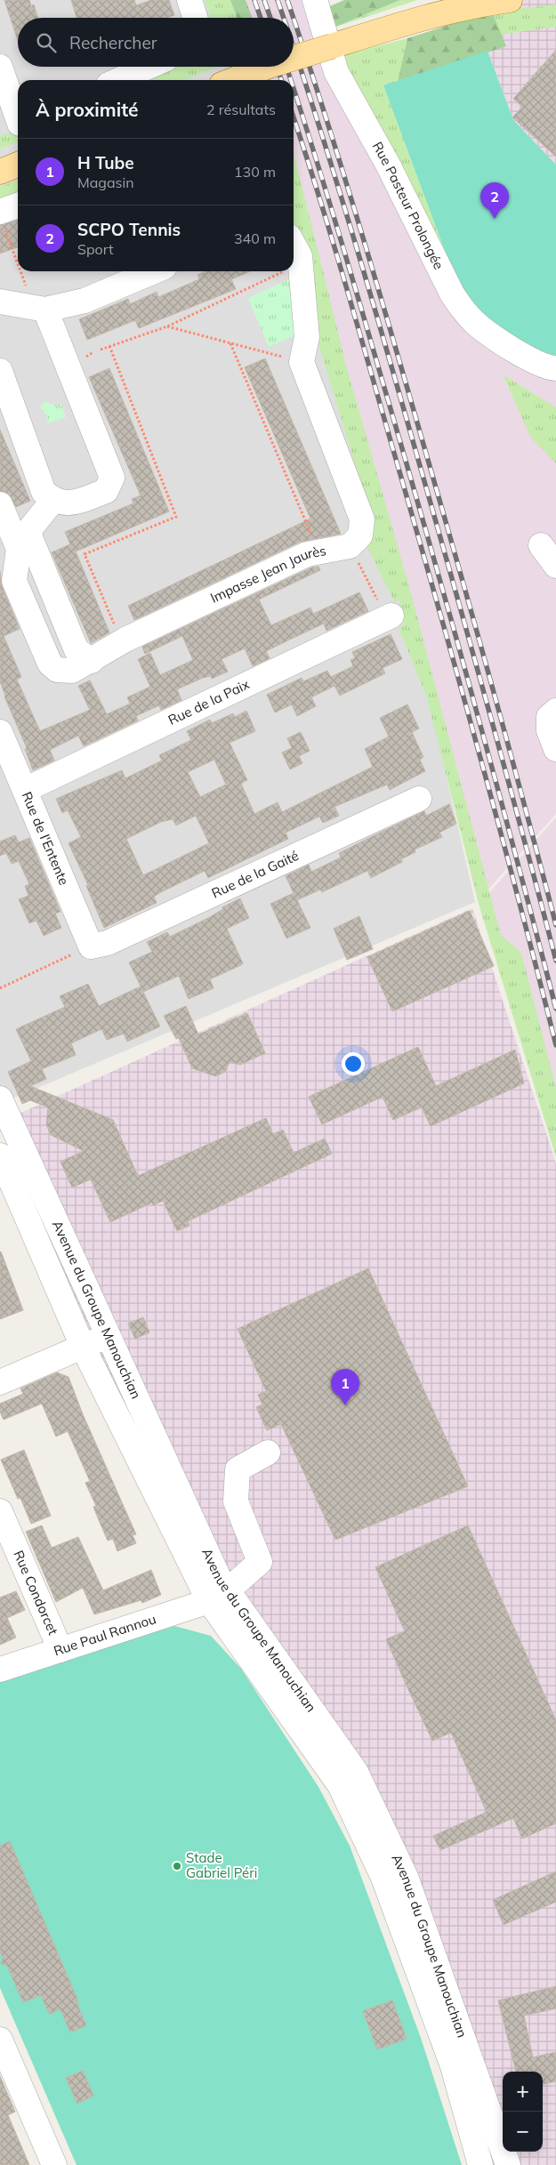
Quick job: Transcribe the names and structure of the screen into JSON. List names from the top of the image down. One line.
{"streets":{"street":["Rue Pasteur Prolongée","Impasse Jean Jaurès","Rue de la Paix","Rue de l'Entente","Rue de la Gaité","Avenue du Groupe Manouchian","Rue Condorcet","Rue Paul Rannou"]},"crossings":[["Rue de la Paix","Rue de l'Entente"],["Rue de l'Entente","Rue de la Gaité"],["Avenue du Groupe Manouchian","Rue Paul Rannou"],["Rue Condorcet","Rue Paul Rannou"]],"places":["Stade Gabriel Péri"],"page":{"search":"Rechercher","heading":["À proximité","2 résultats"],"list":[{"mark":"1","name":"H Tube","note":"Magasin","value":"130 m"},{"mark":"2","name":"SCPO Tennis","note":"Sport","value":"340 m"}],"pins":["2","1"],"map_buttons":["+","−"]}}
